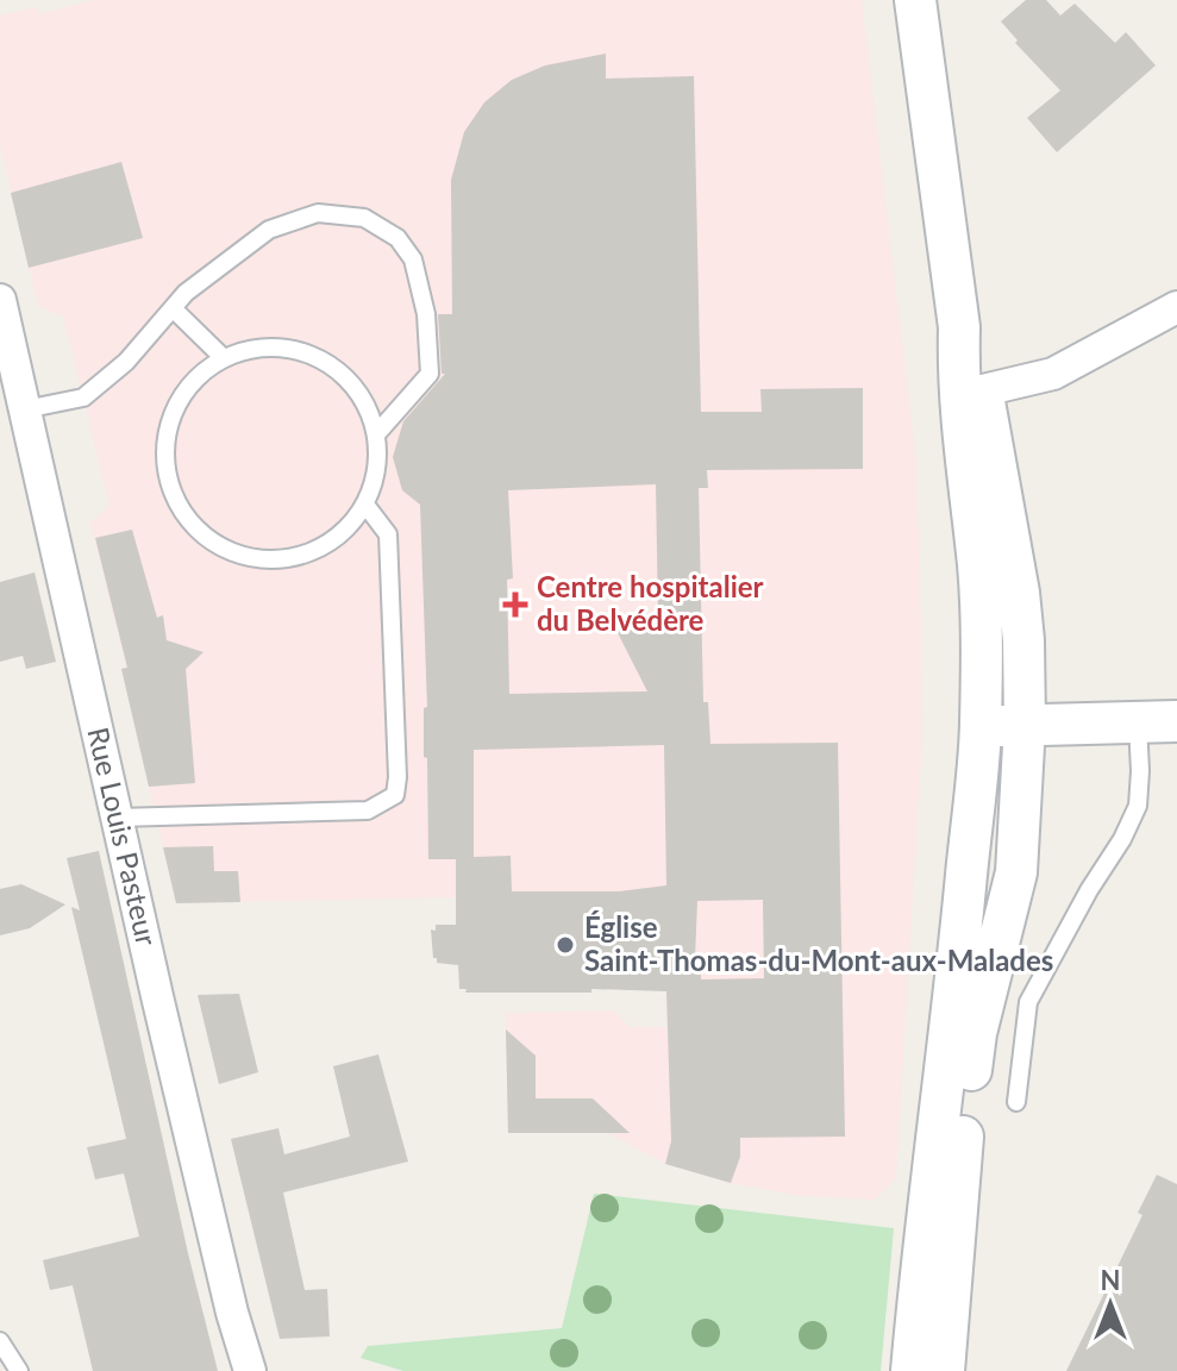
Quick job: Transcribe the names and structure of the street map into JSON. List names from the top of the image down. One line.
{"streets":{"street":["Rue Louis Pasteur"]},"places":{"health":["Centre hospitalier du Belvédère"],"other":["Église Saint-Thomas-du-Mont-aux-Malades"]},"north":"top"}
